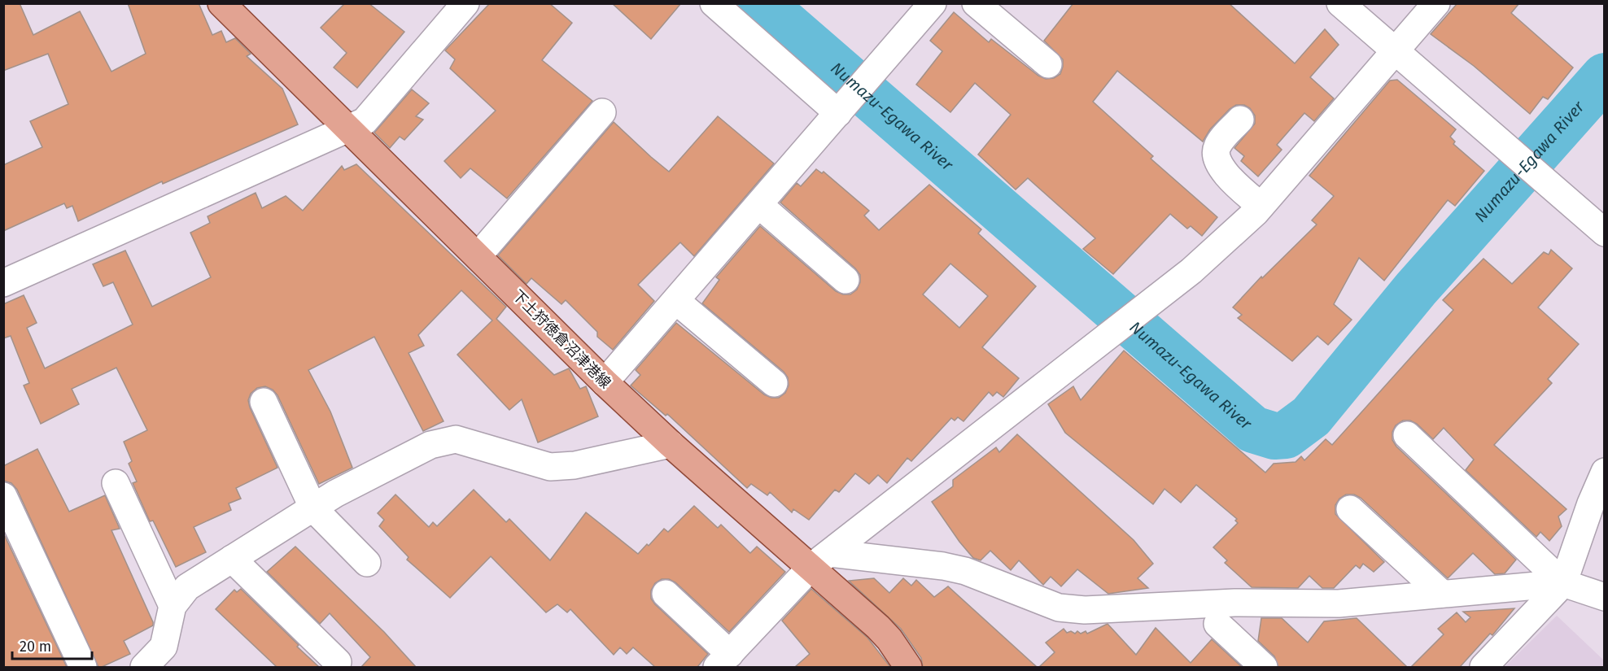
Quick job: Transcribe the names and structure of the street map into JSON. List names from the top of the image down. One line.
{"streets":{"main road":["下土狩徳倉沼津港線"]},"water":["Numazu-Egawa River"],"scale_bar":"20 m"}
